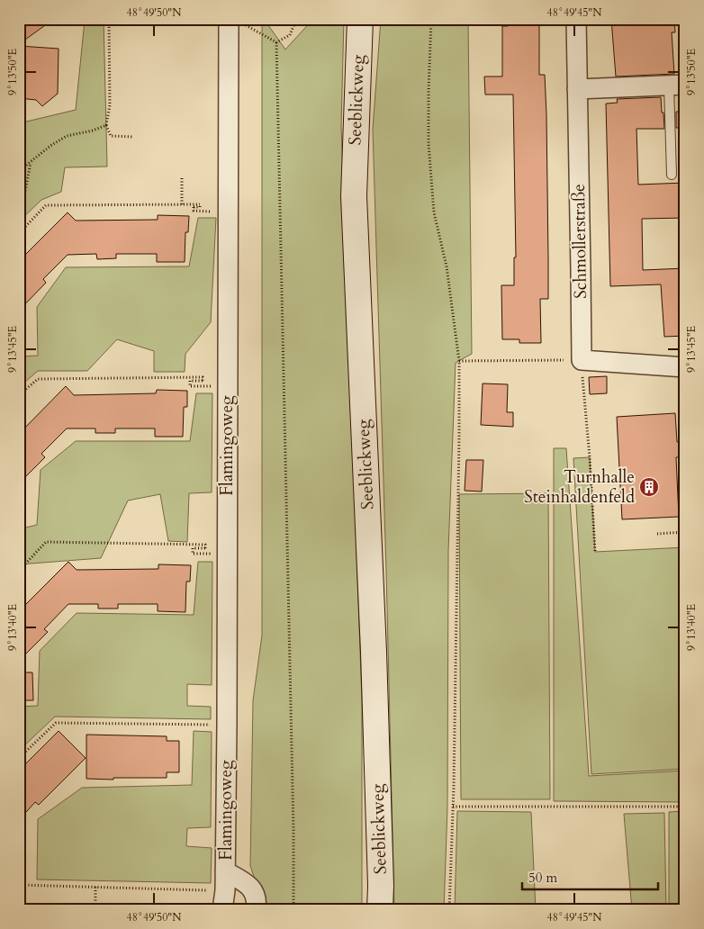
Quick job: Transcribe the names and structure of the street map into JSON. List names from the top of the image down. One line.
{"streets":{"main road":["Seeblickweg"],"street":["Schmollerstraße","Flamingoweg"]},"places":{"building":["Turnhalle Steinhaldenfeld"]},"scale_bar":"50 m","coordinates":["48°49'50\"N","48°49'45\"N","9°13'50\"E","9°13'45\"E","9°13'40\"E"]}
